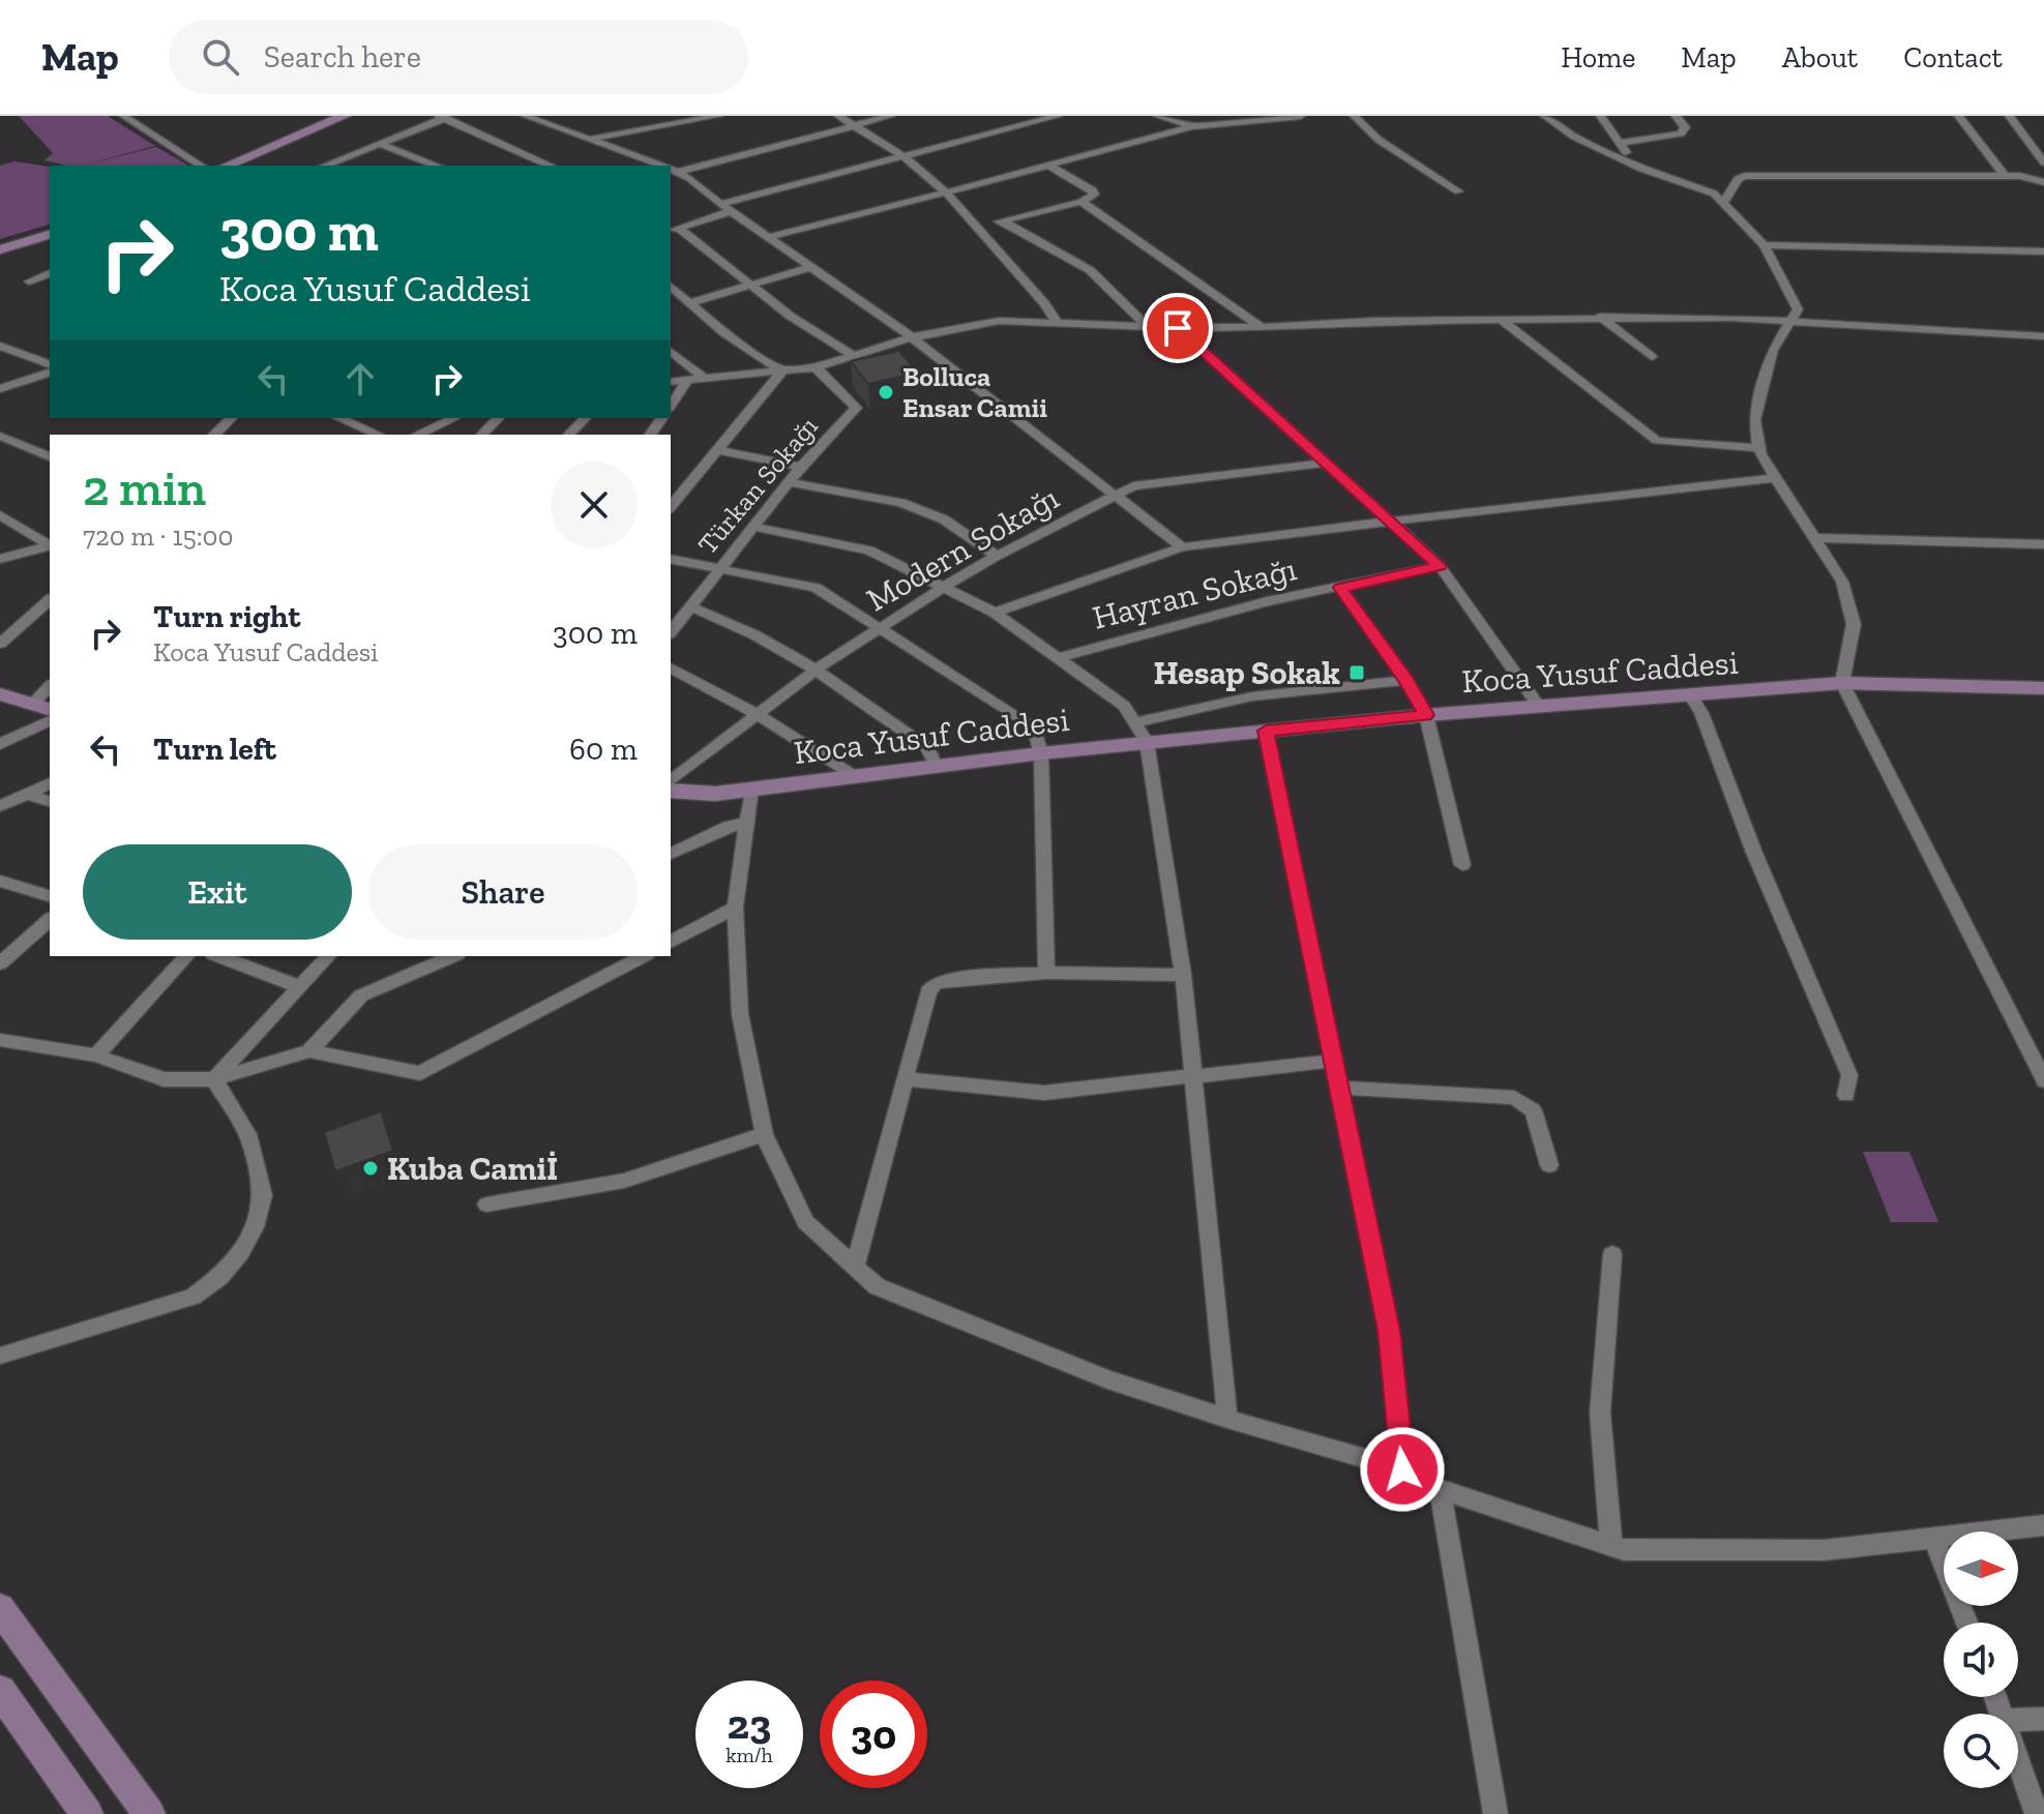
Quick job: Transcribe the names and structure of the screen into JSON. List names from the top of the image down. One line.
{"streets":{"street":["Türkan Sokağı","Modern Sokağı","Hayran Sokağı","Koca Yusuf Caddesi"]},"places":{"other":["Bolluca Ensar Camii","Kuba Camiİ"],"transit":["Hesap Sokak"]},"north":"right","page":{"header":"Map","search":"Search here","nav":["Home","Map","About","Contact"],"turn":["300 m","Koca Yusuf Caddesi"],"heading":["2 min","720 m · 15:00"],"list":[{"name":"Turn right","note":"Koca Yusuf Caddesi","value":"300 m"},{"name":"Turn left","value":"60 m"}],"buttons":["Exit","Share"],"speed":"23 km/h","limit":"30"}}
